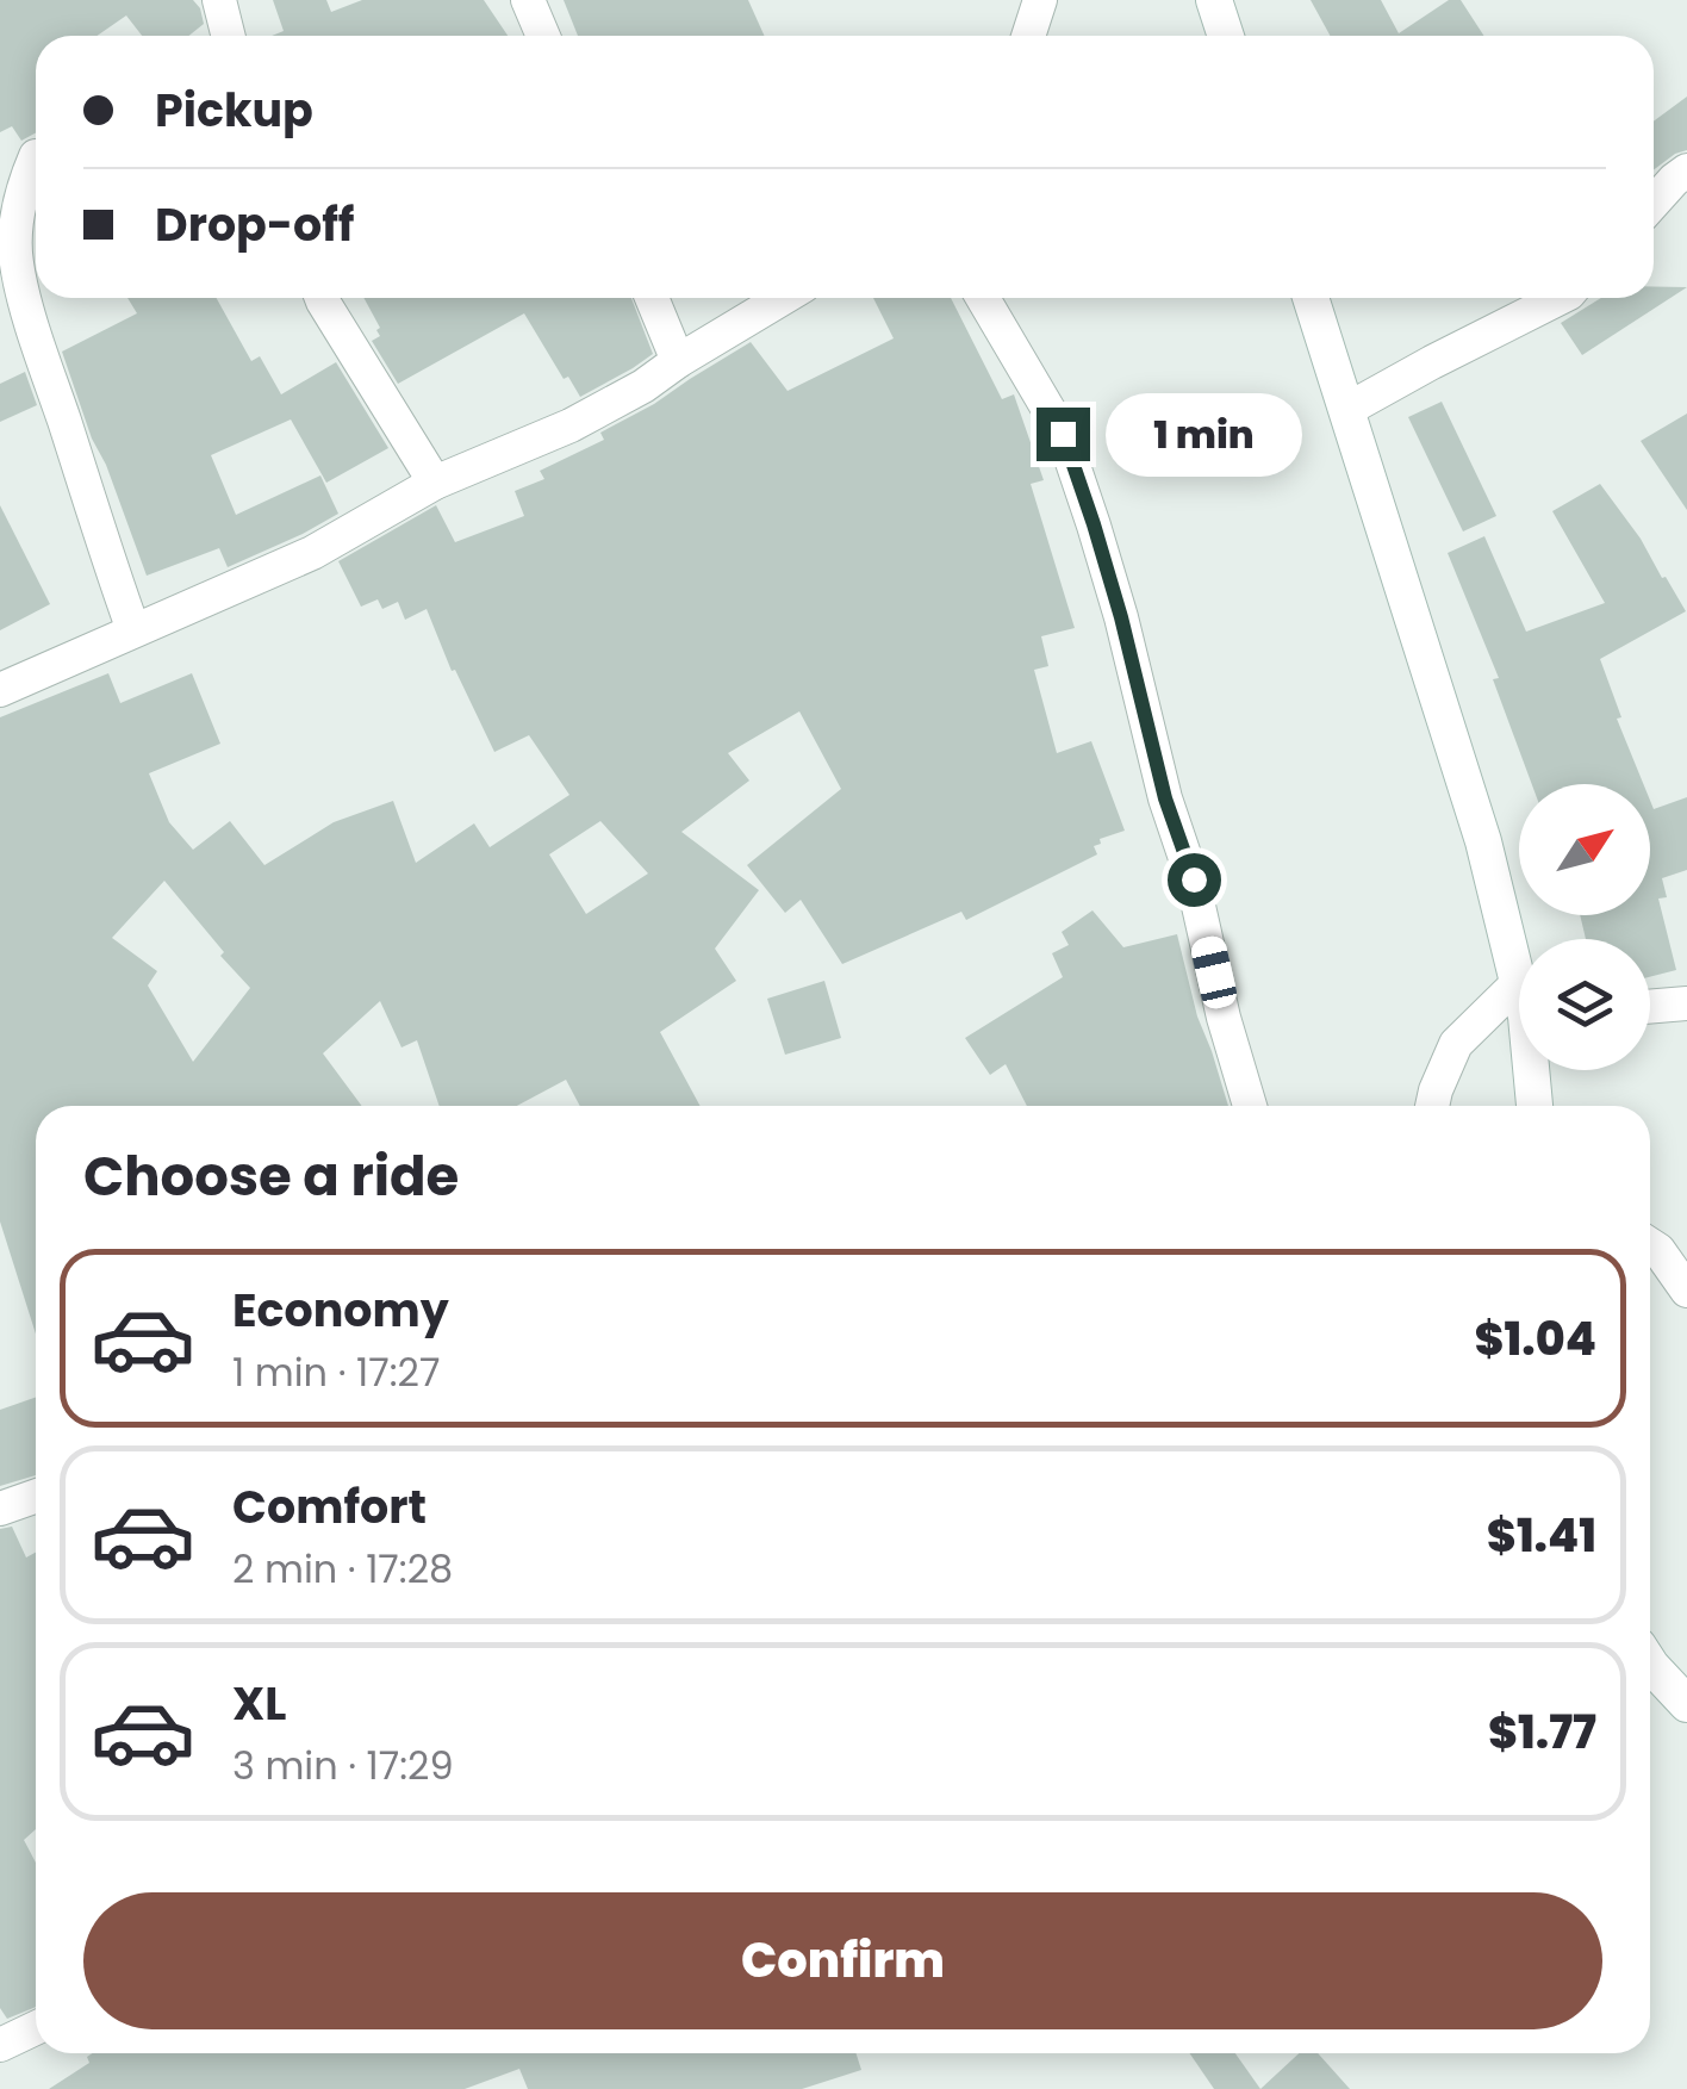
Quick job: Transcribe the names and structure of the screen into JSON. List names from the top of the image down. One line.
{"north":"top right","page":{"banner":["Pickup","Drop-off"],"bubble":"1 min","heading":"Choose a ride","list":[{"name":"Economy","note":"1 min · 17:27","value":"$1.04"},{"name":"Comfort","note":"2 min · 17:28","value":"$1.41"},{"name":"XL","note":"3 min · 17:29","value":"$1.77"}],"buttons":"Confirm"}}
